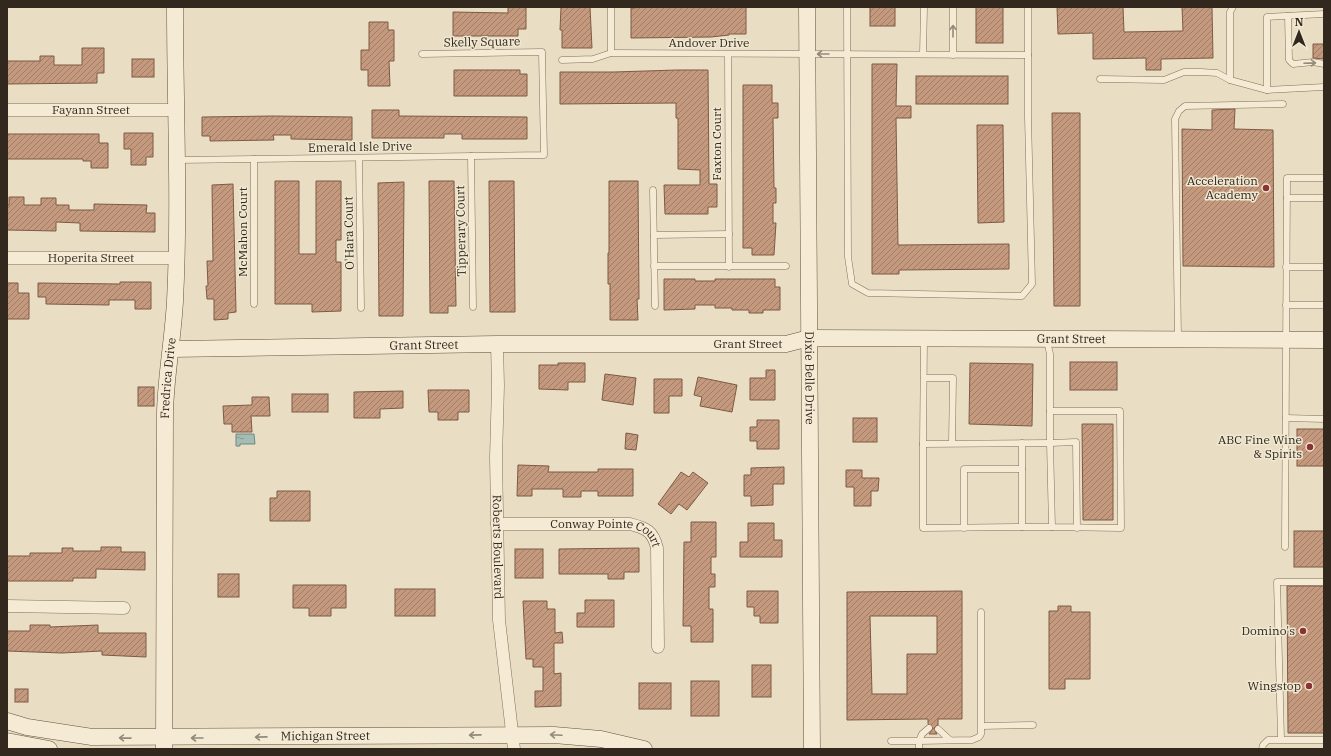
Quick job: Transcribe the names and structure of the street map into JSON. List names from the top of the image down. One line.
{"streets":{"street":["Fayann Street","Hoperita Street","Grant Street","Fredrica Drive","Dixie Belle Drive","Conway Pointe Court","Roberts Boulevard","Michigan Street"],"lane":["Skelly Square","Andover Drive","Faxton Court","Emerald Isle Drive","Tipperary Court","McMahon Court","O'Hara Court"]},"crossings":[["Skelly Square","Emerald Isle Drive"],["Andover Drive","Faxton Court"],["Andover Drive","Dixie Belle Drive"],["Fayann Street","Fredrica Drive"],["Emerald Isle Drive","Tipperary Court"],["Emerald Isle Drive","McMahon Court"],["Emerald Isle Drive","O'Hara Court"],["Emerald Isle Drive","Fredrica Drive"],["Hoperita Street","Fredrica Drive"],["Grant Street","Fredrica Drive"],["Grant Street","Dixie Belle Drive"],["Grant Street","Roberts Boulevard"],["Fredrica Drive","Michigan Street"],["Conway Pointe Court","Roberts Boulevard"],["Roberts Boulevard","Michigan Street"]],"one_way":["Michigan Street"],"places":["Acceleration Academy","ABC Fine Wine & Spirits","Domino's","Wingstop"],"north":"top"}
